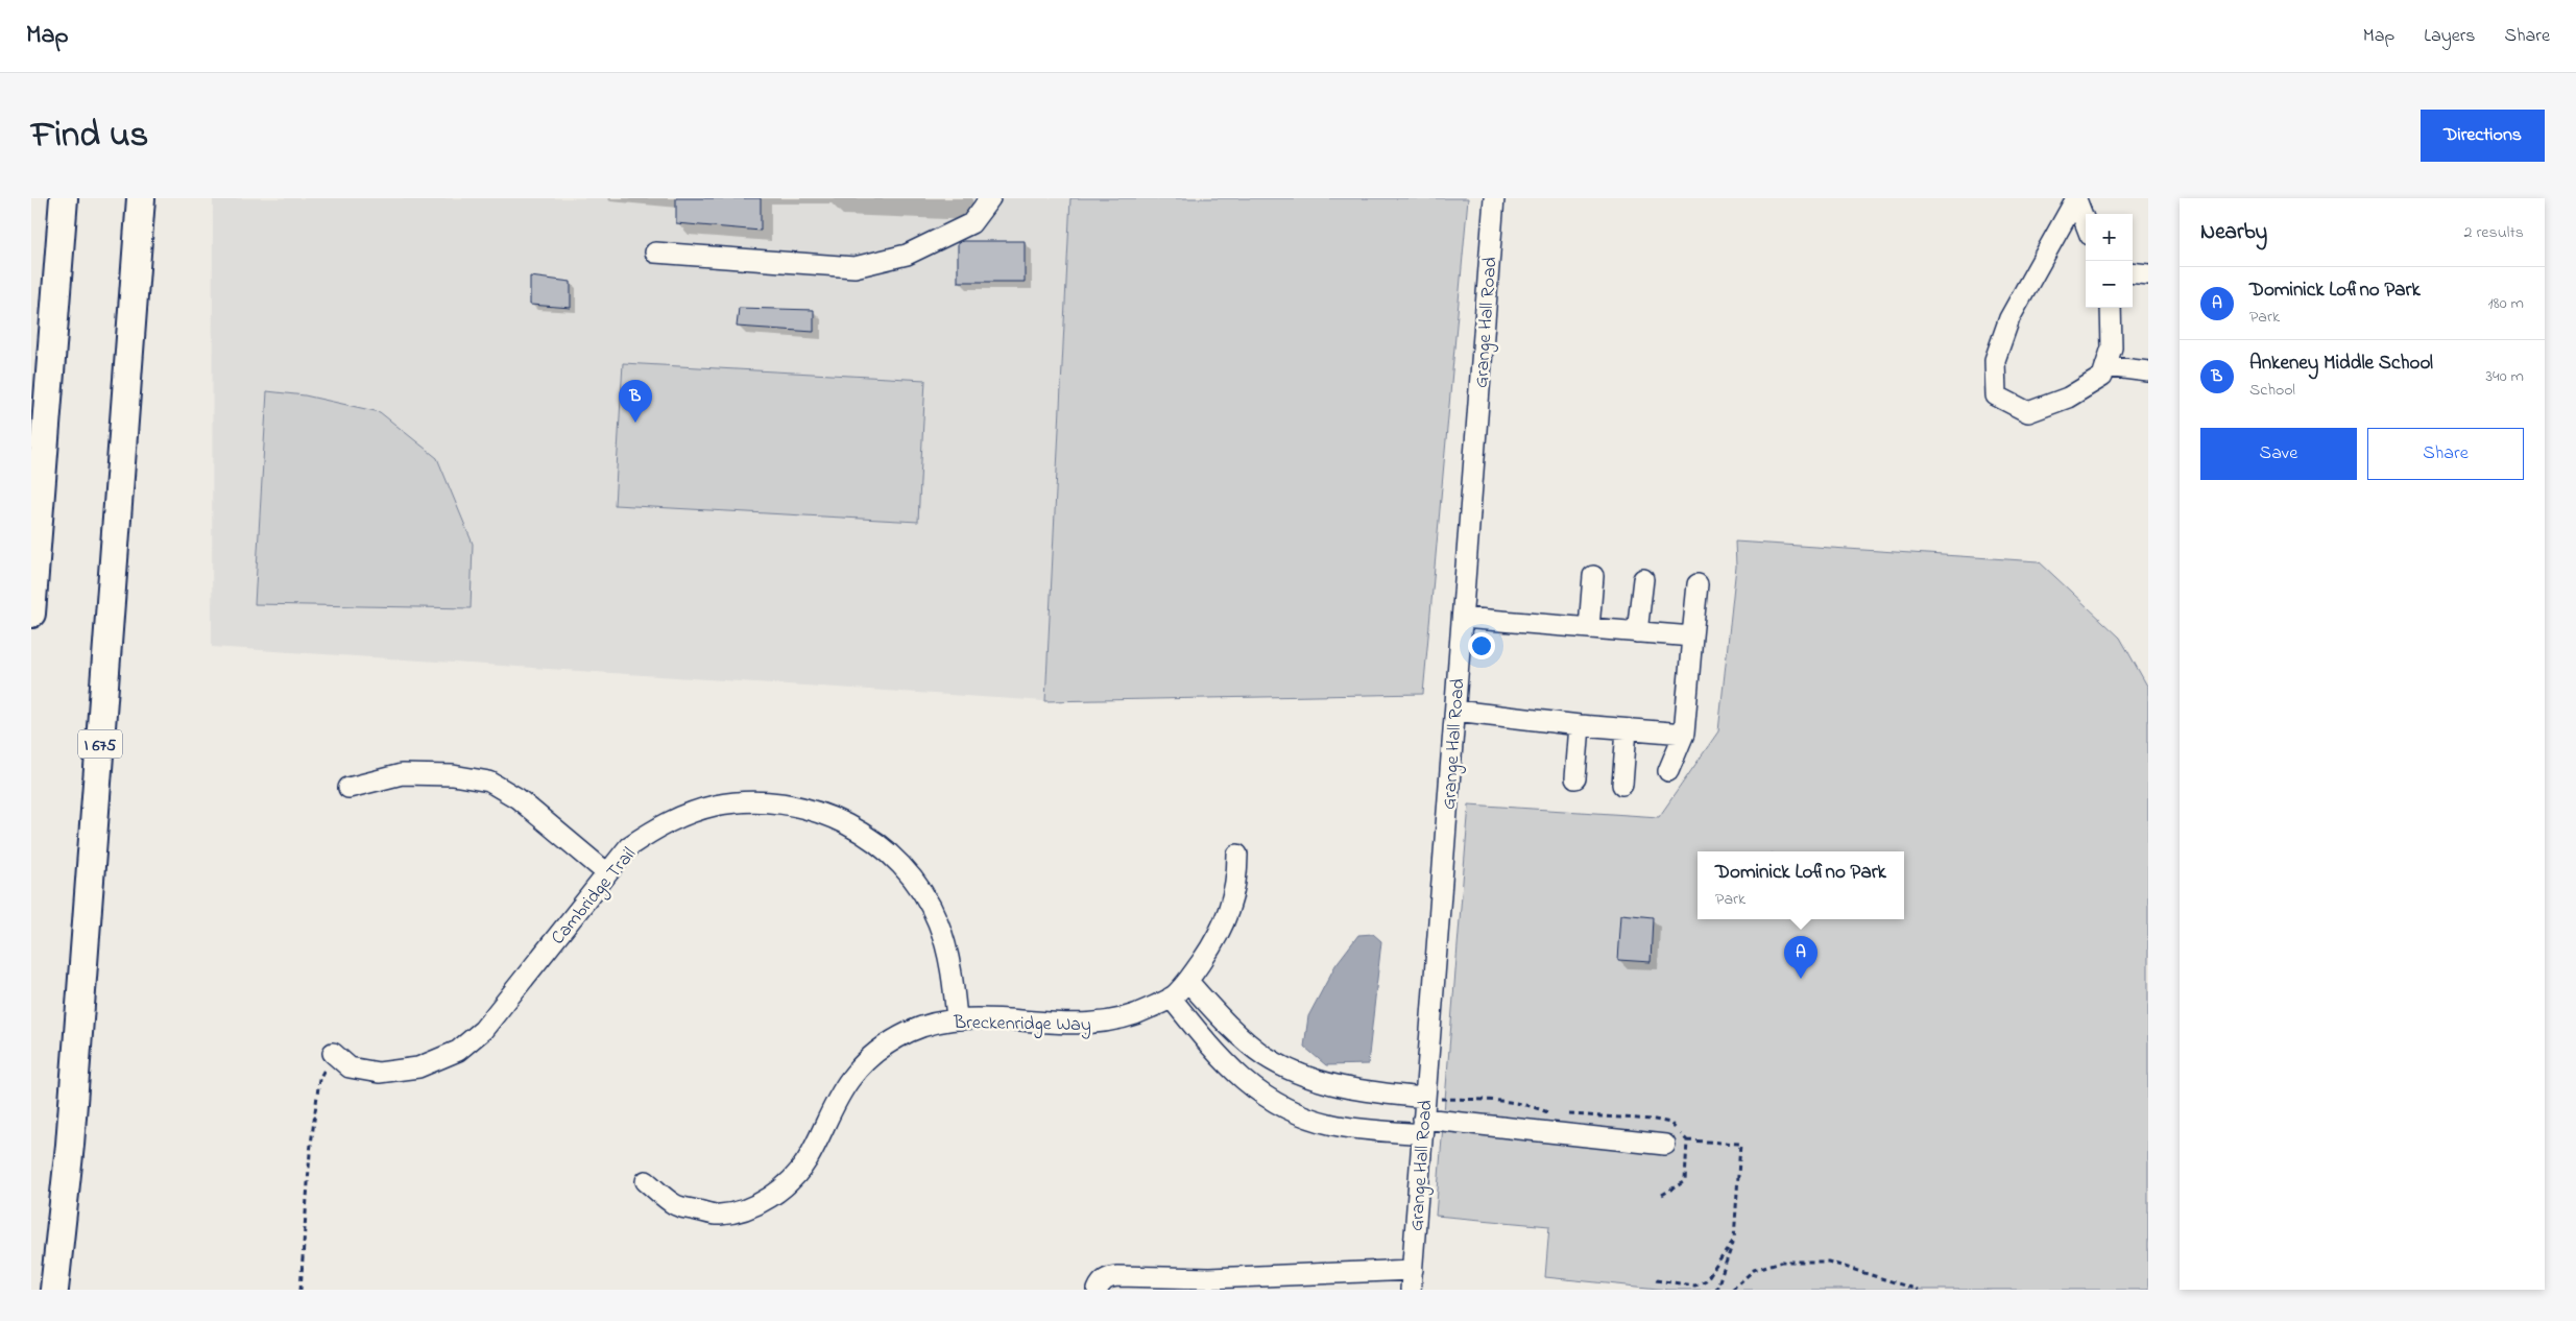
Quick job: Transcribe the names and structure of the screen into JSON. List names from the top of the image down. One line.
{"streets":{"highway":["I 675"],"street":["Grange Hall Road","Cambridge Trail","Breckenridge Way"]},"crossings":[["Cambridge Trail","Breckenridge Way"]],"page":{"header":"Map","nav":["Map","Layers","Share"],"title":"Find us","buttons":["Directions",["Save","Share"]],"heading":["Nearby","2 results"],"map_buttons":["+","−"],"list":[{"mark":"A","name":"Dominick Lofino Park","note":"Park","value":"180 m"},{"mark":"B","name":"Ankeney Middle School","note":"School","value":"340 m"}],"pins":["B","A"],"popup":["Dominick Lofino Park","Park"]}}
